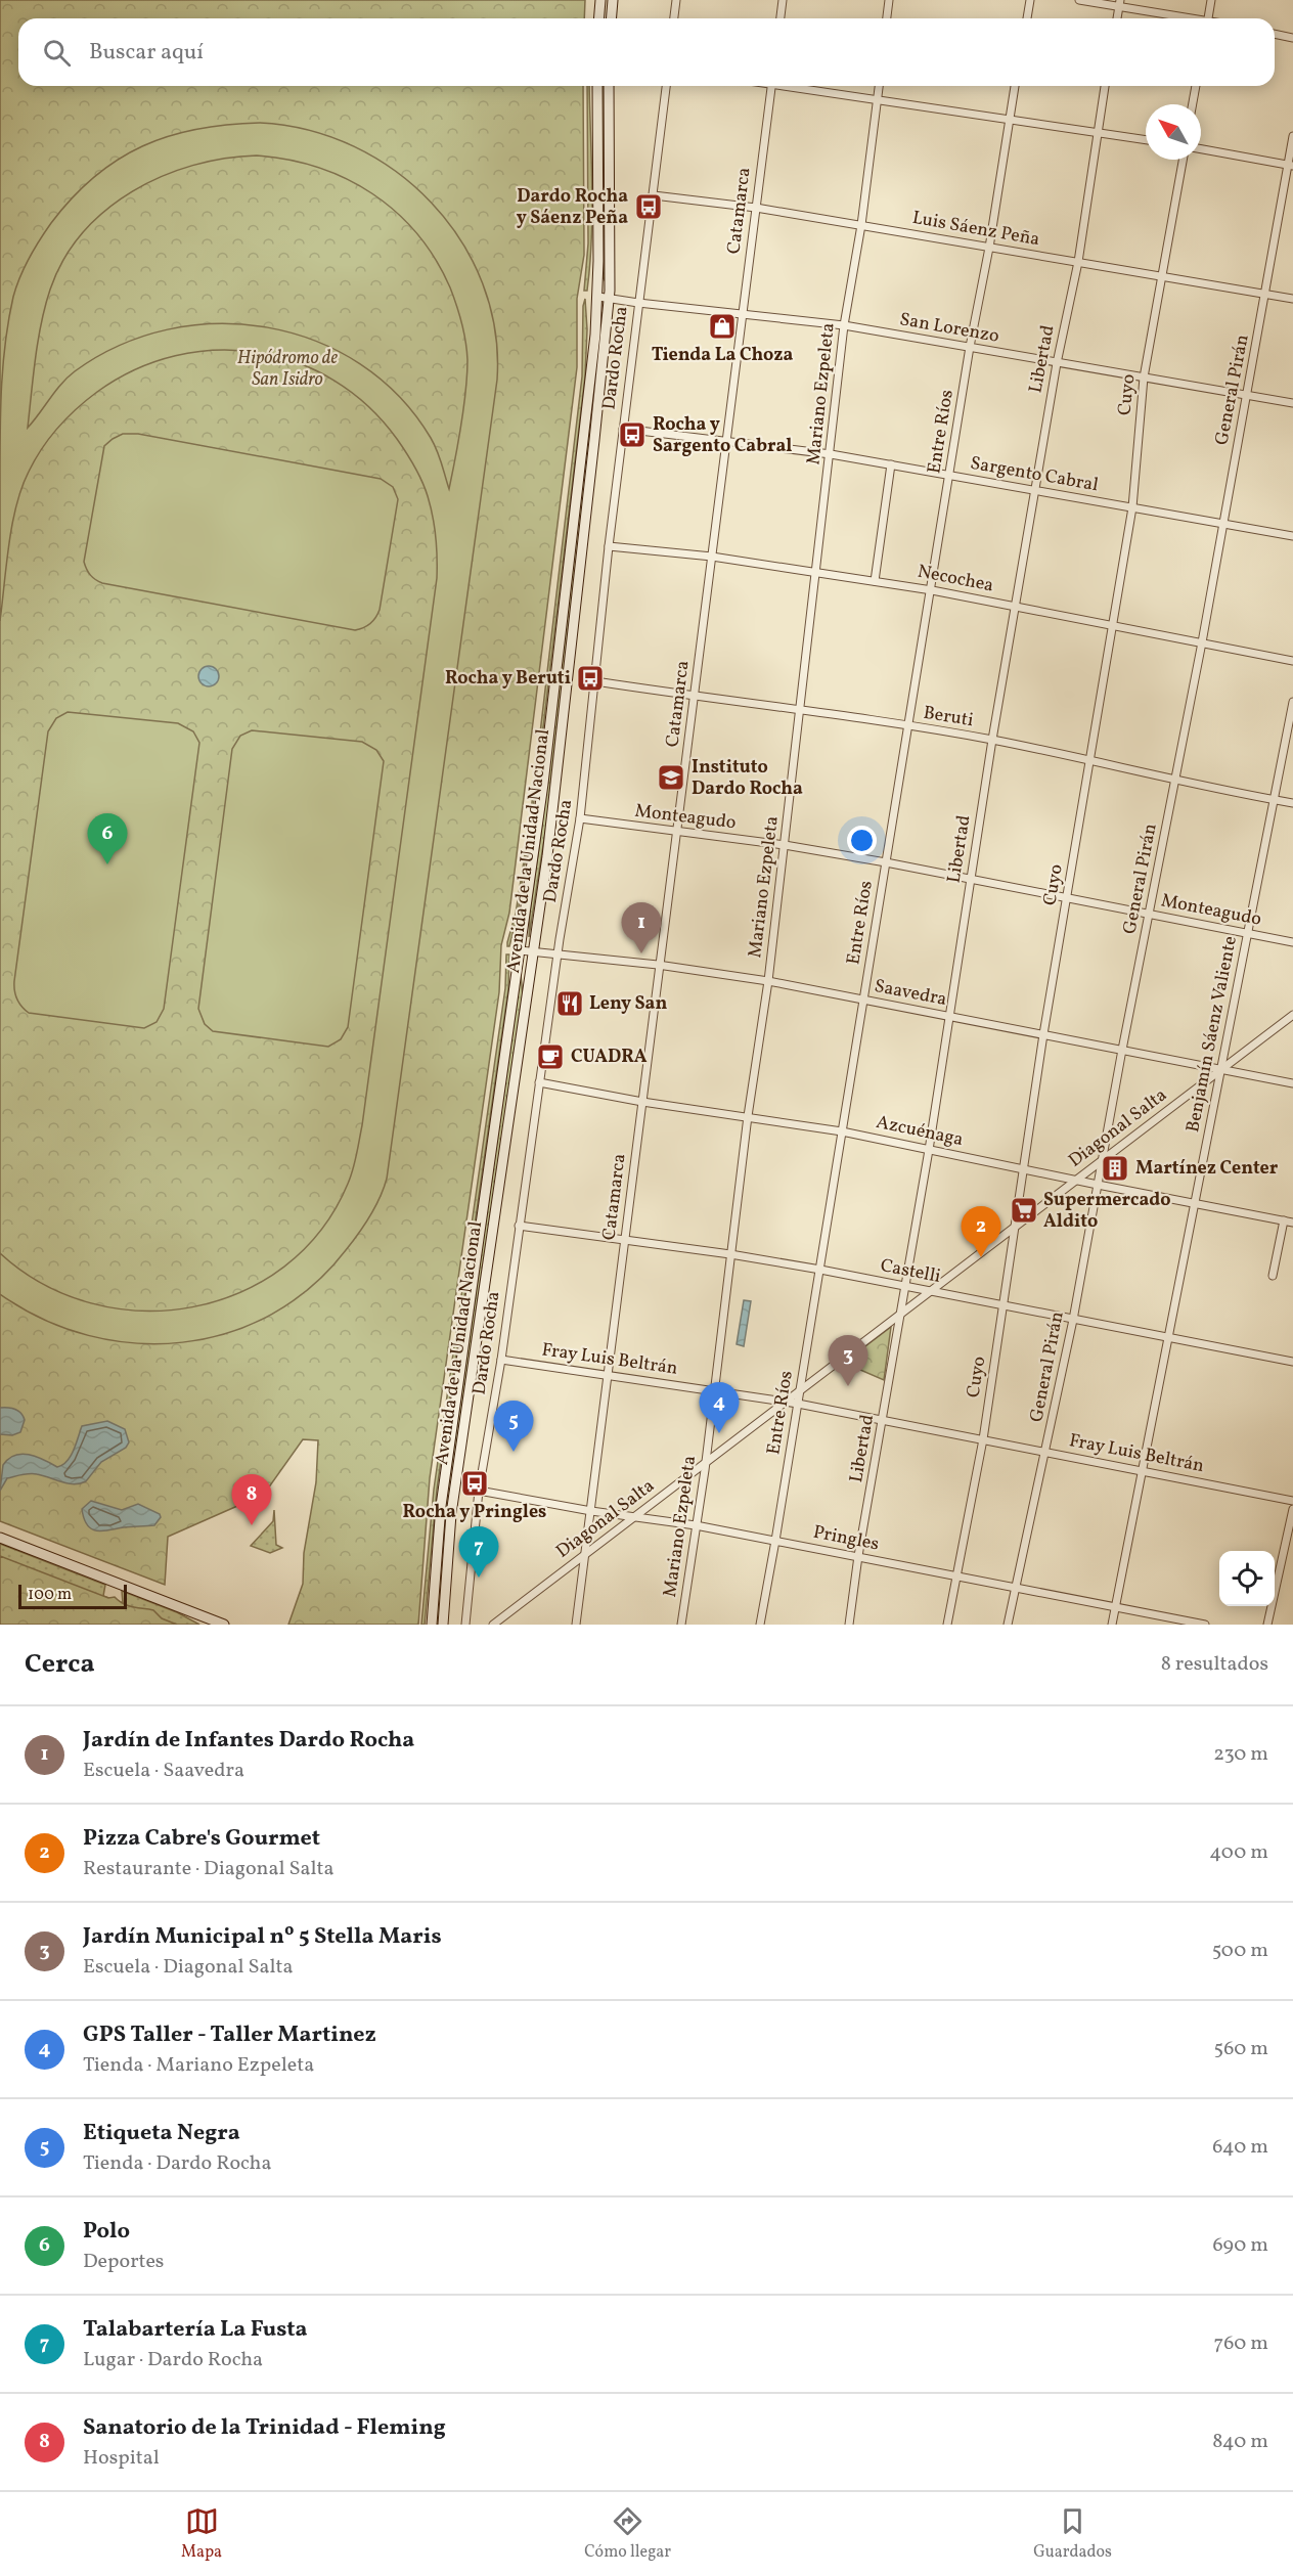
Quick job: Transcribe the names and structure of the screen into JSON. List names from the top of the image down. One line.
{"streets":{"main road":["Avenida de la Unidad Nacional"],"street":["Catamarca","Luis Sáenz Peña","San Lorenzo","Dardo Rocha","Libertad","General Pirán","Mariano Ezpeleta","Cuyo","Entre Ríos","Sargento Cabral","Necochea","Beruti","Monteagudo","Saavedra","Benjamín Sáenz Valiente","Diagonal Salta","Azcuénaga","Castelli","Fray Luis Beltrán","Pringles"]},"crossings":[["Catamarca","Luis Sáenz Peña"],["Catamarca","San Lorenzo"],["Catamarca","Sargento Cabral"],["Catamarca","Necochea"],["Catamarca","Beruti"],["Catamarca","Monteagudo"],["Catamarca","Saavedra"],["Catamarca","Diagonal Salta"],["Catamarca","Azcuénaga"],["Catamarca","Castelli"],["Catamarca","Fray Luis Beltrán"],["Catamarca","Pringles"],["Luis Sáenz Peña","Dardo Rocha"],["Luis Sáenz Peña","Libertad"],["Luis Sáenz Peña","General Pirán"],["Luis Sáenz Peña","Mariano Ezpeleta"],["Luis Sáenz Peña","Cuyo"],["Luis Sáenz Peña","Entre Ríos"],["San Lorenzo","Dardo Rocha"],["San Lorenzo","Libertad"],["San Lorenzo","General Pirán"],["San Lorenzo","Mariano Ezpeleta"],["San Lorenzo","Cuyo"],["San Lorenzo","Entre Ríos"],["San Lorenzo","Avenida de la Unidad Nacional"],["Dardo Rocha","Sargento Cabral"],["Dardo Rocha","Necochea"],["Dardo Rocha","Beruti"],["Dardo Rocha","Monteagudo"],["Dardo Rocha","Saavedra"],["Dardo Rocha","Azcuénaga"],["Dardo Rocha","Castelli"],["Dardo Rocha","Fray Luis Beltrán"],["Dardo Rocha","Pringles"],["Libertad","Sargento Cabral"],["Libertad","Necochea"],["Libertad","Beruti"],["Libertad","Monteagudo"],["Libertad","Saavedra"],["Libertad","Diagonal Salta"],["Libertad","Azcuénaga"],["Libertad","Castelli"],["Libertad","Fray Luis Beltrán"],["Libertad","Pringles"],["General Pirán","Sargento Cabral"],["General Pirán","Necochea"],["General Pirán","Beruti"],["General Pirán","Monteagudo"],["General Pirán","Saavedra"],["General Pirán","Diagonal Salta"],["General Pirán","Azcuénaga"],["General Pirán","Castelli"],["General Pirán","Fray Luis Beltrán"],["General Pirán","Pringles"],["Mariano Ezpeleta","Sargento Cabral"],["Mariano Ezpeleta","Necochea"],["Mariano Ezpeleta","Beruti"],["Mariano Ezpeleta","Monteagudo"],["Mariano Ezpeleta","Saavedra"],["Mariano Ezpeleta","Diagonal Salta"],["Mariano Ezpeleta","Azcuénaga"],["Mariano Ezpeleta","Castelli"],["Mariano Ezpeleta","Fray Luis Beltrán"],["Mariano Ezpeleta","Pringles"],["Cuyo","Sargento Cabral"],["Cuyo","Necochea"],["Cuyo","Beruti"],["Cuyo","Monteagudo"],["Cuyo","Saavedra"],["Cuyo","Diagonal Salta"],["Cuyo","Azcuénaga"],["Cuyo","Castelli"],["Cuyo","Fray Luis Beltrán"],["Cuyo","Pringles"],["Entre Ríos","Sargento Cabral"],["Entre Ríos","Necochea"],["Entre Ríos","Beruti"],["Entre Ríos","Monteagudo"],["Entre Ríos","Saavedra"],["Entre Ríos","Diagonal Salta"],["Entre Ríos","Azcuénaga"],["Entre Ríos","Castelli"],["Entre Ríos","Fray Luis Beltrán"],["Entre Ríos","Pringles"],["Beruti","Benjamín Sáenz Valiente"],["Monteagudo","Benjamín Sáenz Valiente"],["Avenida de la Unidad Nacional","Saavedra"],["Saavedra","Benjamín Sáenz Valiente"],["Saavedra","Diagonal Salta"],["Benjamín Sáenz Valiente","Diagonal Salta"],["Benjamín Sáenz Valiente","Azcuénaga"],["Benjamín Sáenz Valiente","Castelli"],["Benjamín Sáenz Valiente","Fray Luis Beltrán"],["Benjamín Sáenz Valiente","Pringles"],["Diagonal Salta","Azcuénaga"],["Diagonal Salta","Castelli"],["Diagonal Salta","Fray Luis Beltrán"],["Diagonal Salta","Pringles"]],"parks":["Hipódromo de San Isidro"],"places":{"bus stop":["Dardo Rocha y Sáenz Peña","Rocha y Sargento Cabral","Rocha y Beruti","Rocha y Pringles"],"shop":["Tienda La Choza"],"school or university":["Instituto Dardo Rocha"],"restaurant":["Leny San"],"cafe":["CUADRA"],"building":["Martínez Center"],"supermarket":["Supermercado Aldito"]},"scale_bar":"100 m","north":"top left","page":{"search":"Buscar aquí","pins":["6","1","2","3","4","5","8","7"],"scale":"100 m","heading":["Cerca","8 resultados"],"list":[{"mark":"1","name":"Jardín de Infantes Dardo Rocha","note":"Escuela · Saavedra","value":"230 m"},{"mark":"2","name":"Pizza Cabre's Gourmet","note":"Restaurante · Diagonal Salta","value":"400 m"},{"mark":"3","name":"Jardín Municipal nº 5 Stella Maris","note":"Escuela · Diagonal Salta","value":"500 m"},{"mark":"4","name":"GPS Taller - Taller Martinez","note":"Tienda · Mariano Ezpeleta","value":"560 m"},{"mark":"5","name":"Etiqueta Negra","note":"Tienda · Dardo Rocha","value":"640 m"},{"mark":"6","name":"Polo","note":"Deportes","value":"690 m"},{"mark":"7","name":"Talabartería La Fusta","note":"Lugar · Dardo Rocha","value":"760 m"},{"mark":"8","name":"Sanatorio de la Trinidad - Fleming","note":"Hospital","value":"840 m"}],"nav":["Mapa","Cómo llegar","Guardados"]}}
